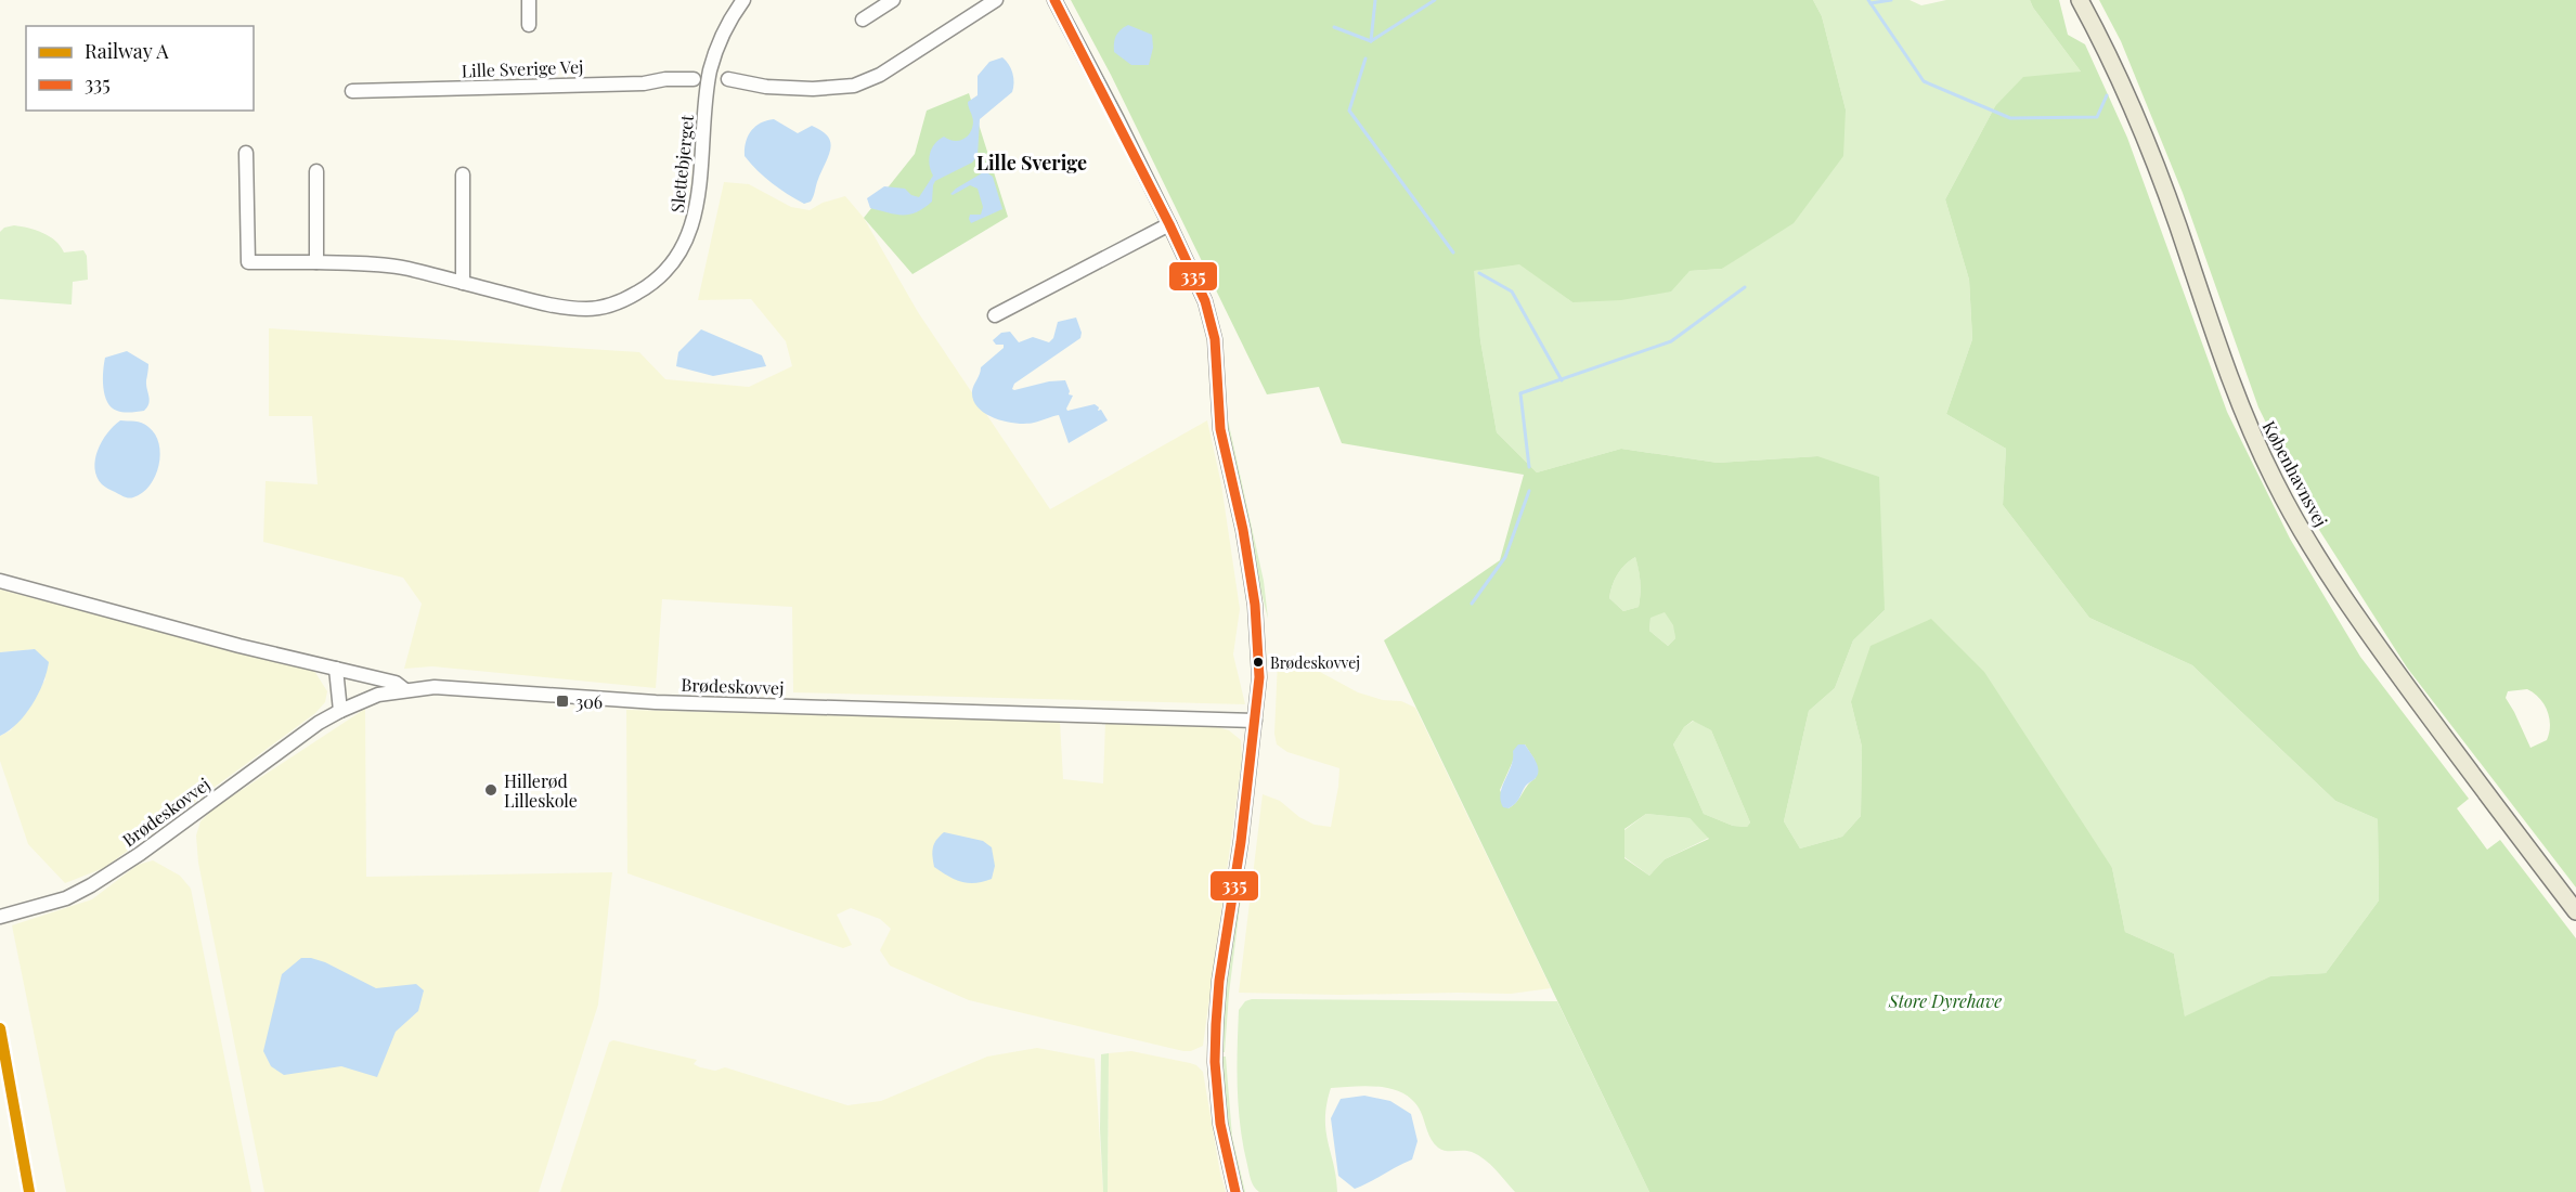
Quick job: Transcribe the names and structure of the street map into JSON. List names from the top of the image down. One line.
{"streets":{"main road":["Københavnsvej"],"street":["Lille Sverige Vej","Slettebjerget","Brødeskovvej"]},"districts":["Lille Sverige"],"parks":["Store Dyrehave"],"places":{"other":["Brødeskovvej","Hillerød Lilleskole"],"transit":["306"]},"lines":["transit line 335","rail line A"],"legend":["Railway A","335"]}
